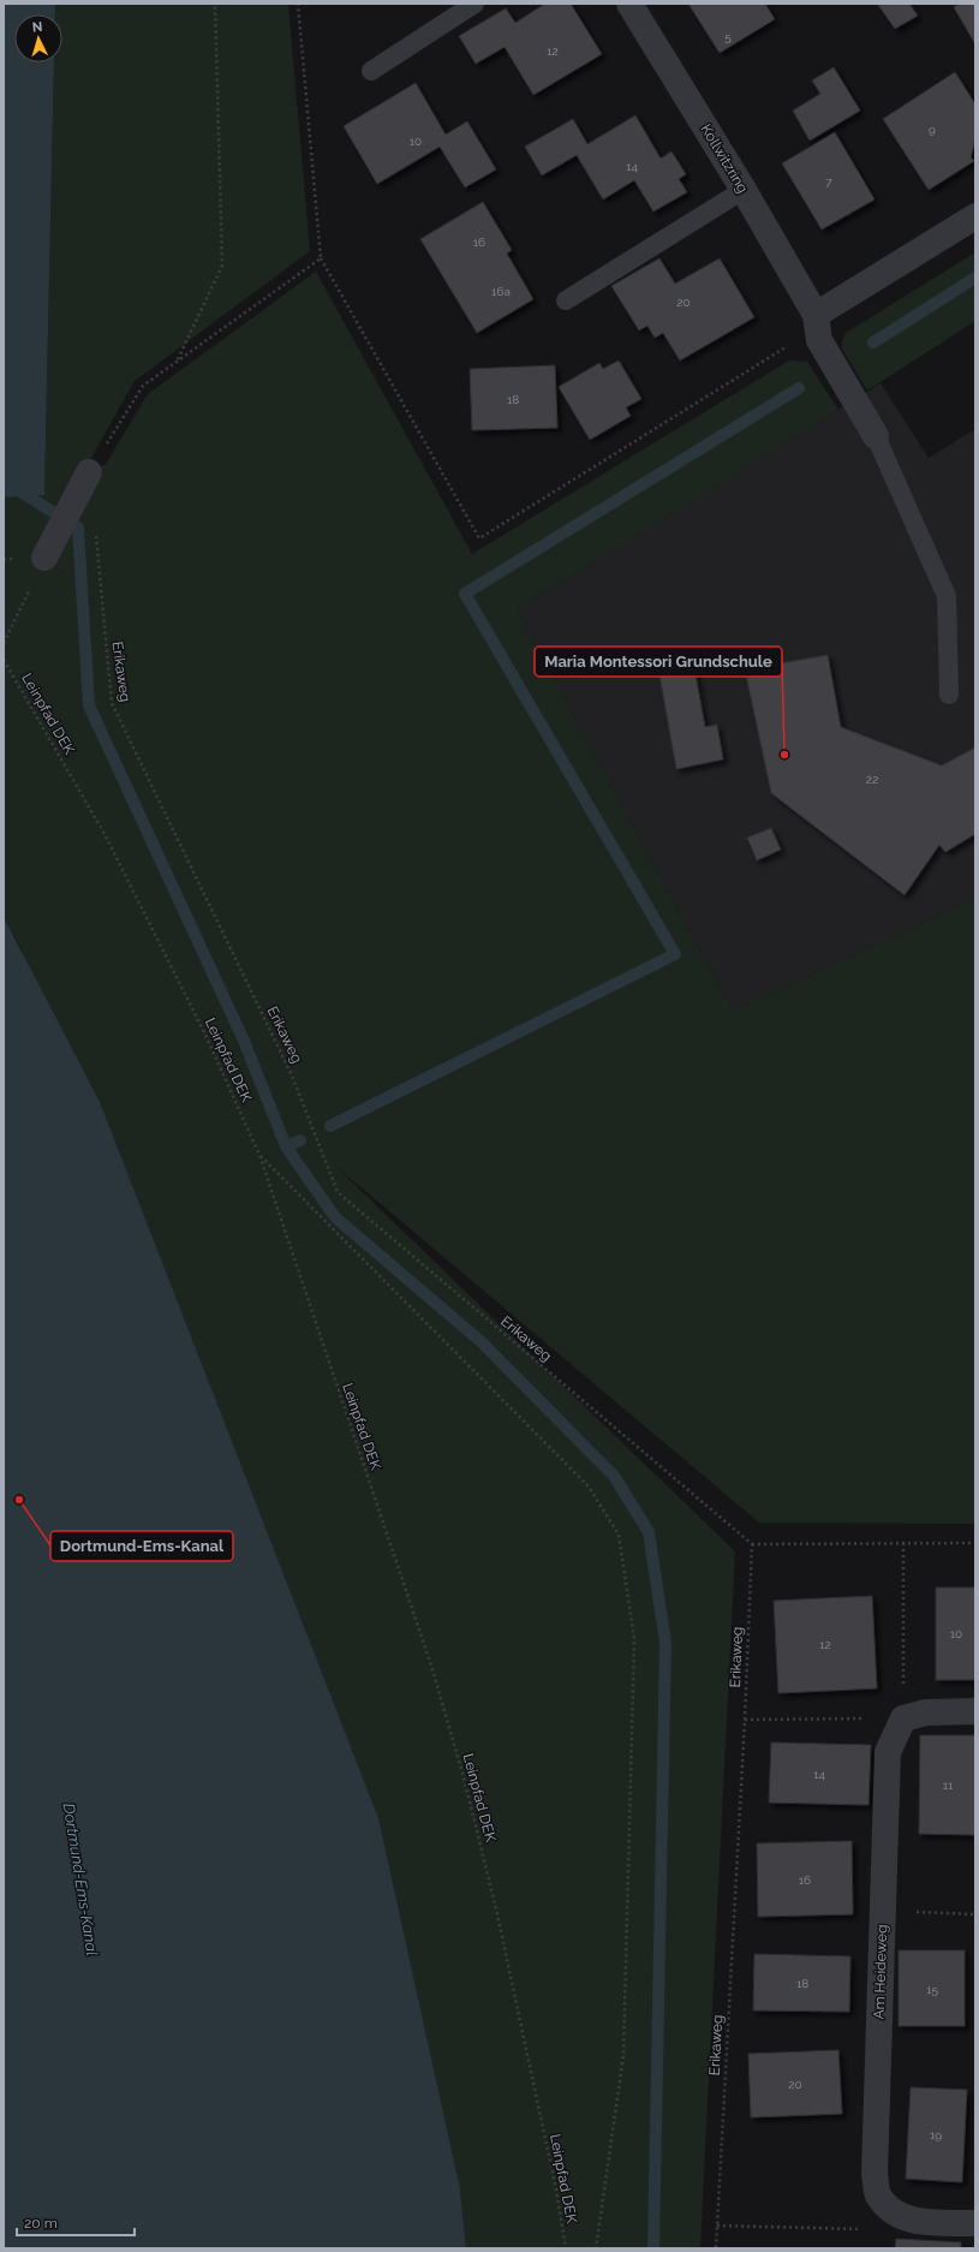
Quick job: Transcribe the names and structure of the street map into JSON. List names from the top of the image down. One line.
{"streets":{"street":["Kollwitzring","Am Heideweg"],"path":["Erikaweg","Leinpfad DEK"]},"water":["Dortmund-Ems-Kanal"],"places":["Maria Montessori Grundschule","Dortmund-Ems-Kanal"],"house_numbers":["5","12","9","10","14","7","16","16a","20","18","22","10","12","14","11","16","18","15","20","19"],"scale_bar":"20 m","north":"top"}
